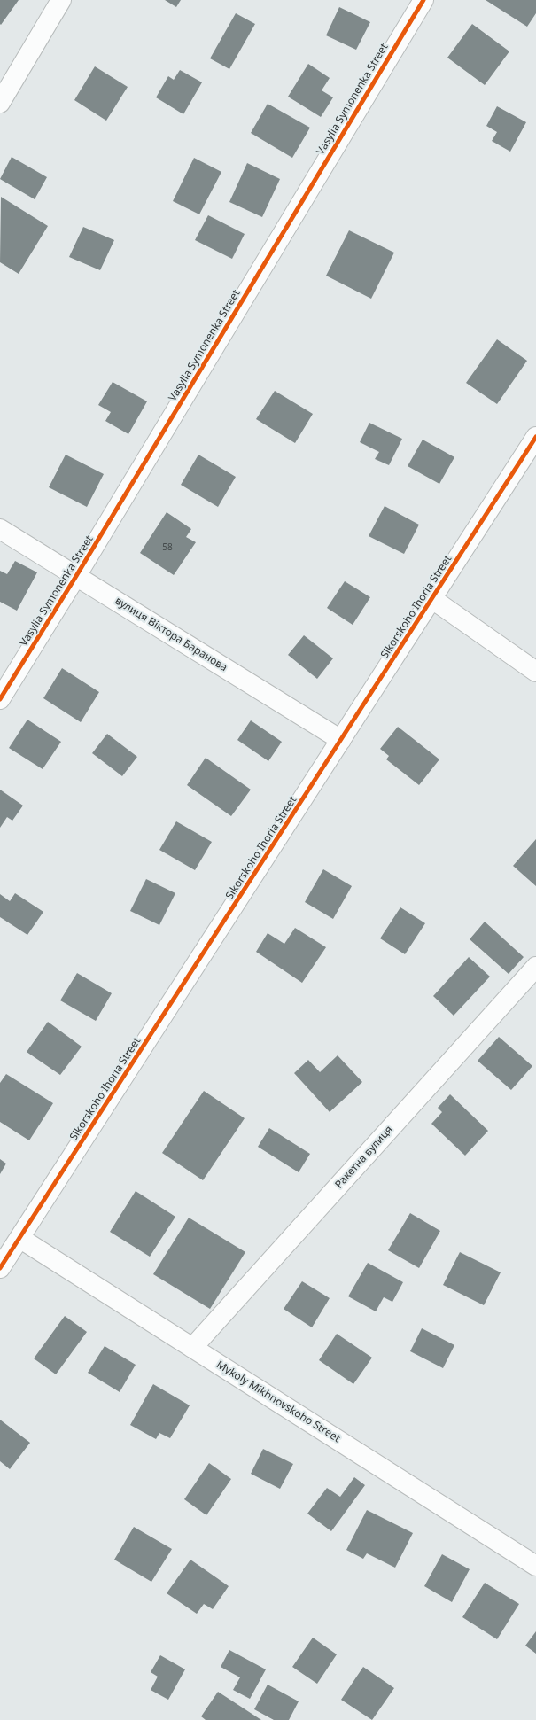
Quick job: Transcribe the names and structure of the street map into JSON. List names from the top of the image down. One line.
{"streets":{"street":["Vasylia Symonenka Street","Sikorskoho Ihoria Street","вулиця Віктора Баранова","Ракетна вулиця","Mykoly Mikhnovskoho Street"]},"crossings":[["Vasylia Symonenka Street","вулиця Віктора Баранова"],["Sikorskoho Ihoria Street","вулиця Віктора Баранова"],["Sikorskoho Ihoria Street","Mykoly Mikhnovskoho Street"],["Ракетна вулиця","Mykoly Mikhnovskoho Street"]],"house_numbers":["58"]}
